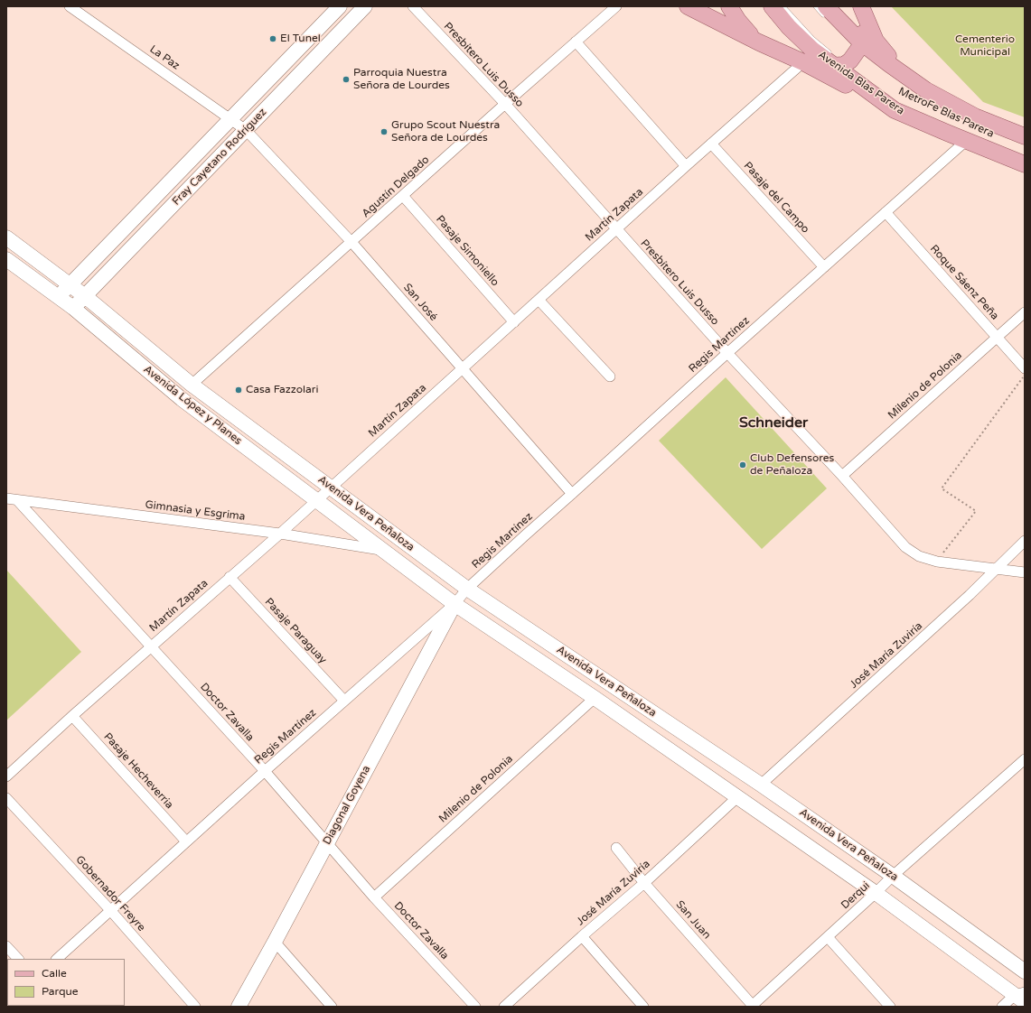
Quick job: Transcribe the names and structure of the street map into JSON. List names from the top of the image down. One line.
{"streets":{"main road":["Avenida Blas Parera","Fray Cayetano Rodríguez","Avenida López y Planes","Avenida Vera Peñaloza","Diagonal Goyena"],"street":["La Paz","Presbítero Luis Dusso","Agustín Delgado","Pasaje del Campo","Martín Zapata","Pasaje Simoniello","Roque Sáenz Peña","San José","Regis Martínez","Milenio de Polonia","Gimnasia y Esgrima","Pasaje Paraguay","José María Zuviría","Doctor Zavalla","Pasaje Hecheverria","Gobernador Freyre","Derqui","San Juan"],"lane":["MetroFe Blas Parera"]},"crossings":[["La Paz","Fray Cayetano Rodríguez"],["La Paz","San José"],["Presbítero Luis Dusso","Agustín Delgado"],["Presbítero Luis Dusso","Martín Zapata"],["Presbítero Luis Dusso","Regis Martínez"],["Presbítero Luis Dusso","Milenio de Polonia"],["Presbítero Luis Dusso","José María Zuviría"],["Avenida Blas Parera","Regis Martínez"],["Fray Cayetano Rodríguez","San José"],["Fray Cayetano Rodríguez","Avenida López y Planes"],["Agustín Delgado","Pasaje Simoniello"],["Agustín Delgado","San José"],["Agustín Delgado","Avenida López y Planes"],["Agustín Delgado","Avenida Vera Peñaloza"],["Pasaje del Campo","Martín Zapata"],["Pasaje del Campo","Regis Martínez"],["Martín Zapata","Pasaje Simoniello"],["Martín Zapata","San José"],["Martín Zapata","Avenida López y Planes"],["Martín Zapata","Gimnasia y Esgrima"],["Martín Zapata","Avenida Vera Peñaloza"],["Martín Zapata","Pasaje Paraguay"],["Martín Zapata","Doctor Zavalla"],["Martín Zapata","Pasaje Hecheverria"],["Roque Sáenz Peña","Regis Martínez"],["Roque Sáenz Peña","Milenio de Polonia"],["San José","Regis Martínez"],["Regis Martínez","Avenida Vera Peñaloza"],["Regis Martínez","Pasaje Paraguay"],["Regis Martínez","Doctor Zavalla"],["Regis Martínez","Pasaje Hecheverria"],["Regis Martínez","Diagonal Goyena"],["Regis Martínez","Gobernador Freyre"],["Milenio de Polonia","Avenida Vera Peñaloza"],["Milenio de Polonia","Doctor Zavalla"],["Avenida López y Planes","Gimnasia y Esgrima"],["Avenida López y Planes","Avenida Vera Peñaloza"],["Gimnasia y Esgrima","Avenida Vera Peñaloza"],["Gimnasia y Esgrima","Doctor Zavalla"],["Avenida Vera Peñaloza","José María Zuviría"],["Avenida Vera Peñaloza","Diagonal Goyena"],["Avenida Vera Peñaloza","Derqui"],["José María Zuviría","San Juan"],["Doctor Zavalla","Diagonal Goyena"],["Derqui","San Juan"]],"districts":["Schneider"],"parks":["Cementerio Municipal"],"places":["El Tunel","Parroquia Nuestra Señora de Lourdes","Grupo Scout Nuestra Señora de Lourdes","Casa Fazzolari","Club Defensores de Peñaloza"],"legend":["Calle","Parque"]}
